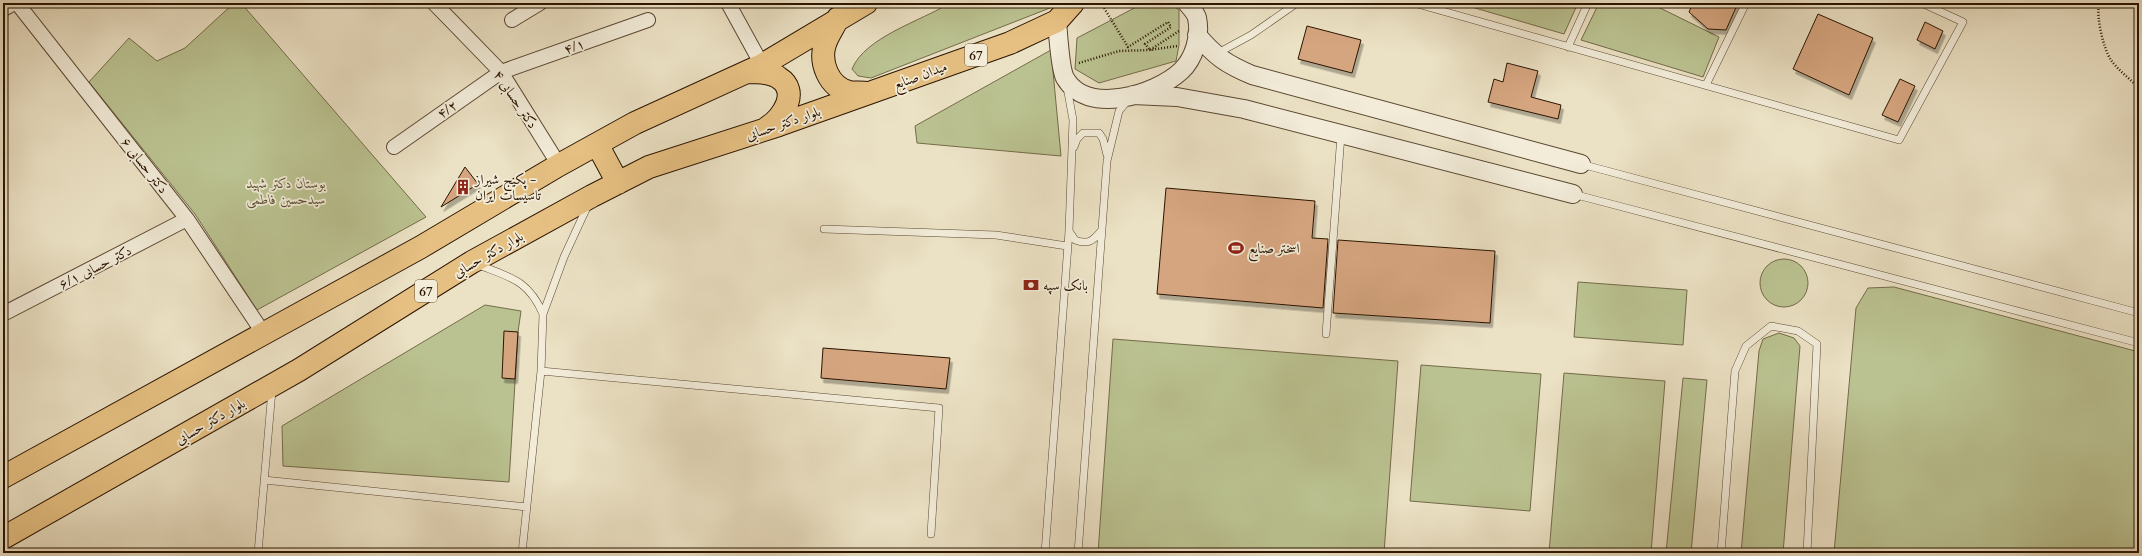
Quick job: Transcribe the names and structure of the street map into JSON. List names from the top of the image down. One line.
{"streets":{"main road":["67","میدان صنایع","بلوار دکتر حسابی"],"street":["۴/۱","دکتر حسابی ۴","۴/۲","۶ دکتر حسابی","۶/۱ دکتر حسابی"]},"crossings":[["۴/۱","دکتر حسابی ۴"],["۴/۱","۴/۲"],["میدان صنایع","بلوار دکتر حسابی"],["دکتر حسابی ۴","۴/۲"],["۶ دکتر حسابی","۶/۱ دکتر حسابی"]],"parks":["بوستان دکتر شهید سیدحسین فاطمی"],"places":{"building":["پکیج شیراز - تاسیسات ایران"],"sports":["اسختر صنایع"],"bank":["بانک سپه"]}}
